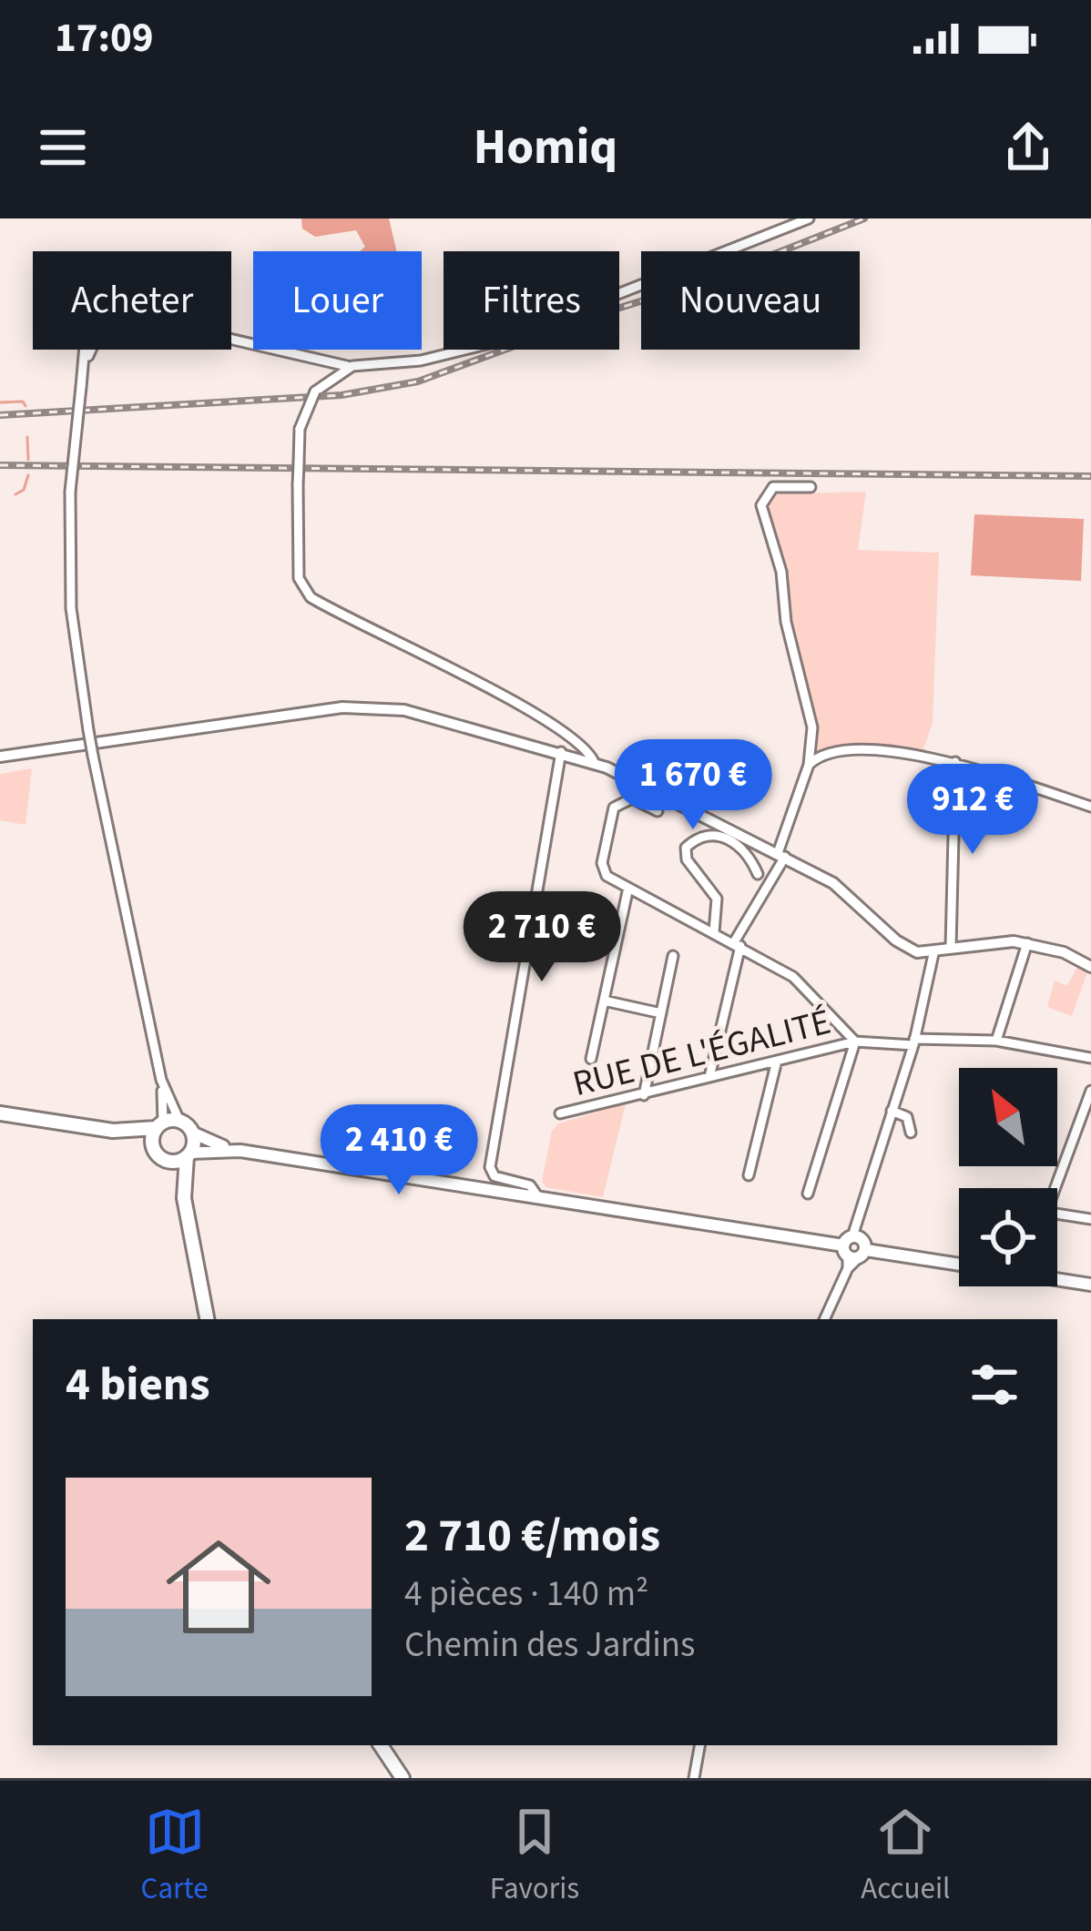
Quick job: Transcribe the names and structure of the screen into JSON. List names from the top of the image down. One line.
{"streets":{"street":["RUE DE L'ÉGALITÉ"]},"north":"top left","page":{"status":"17:09","header":"Homiq","chip":["Acheter","Louer","Filtres","Nouveau"],"price":["1 670 €","912 €","2 710 €","2 410 €"],"heading":"4 biens","list":[{"name":"2 710 €/mois","note":"4 pièces · 140 m² · Chemin des Jardins"}],"tabs":["Carte","Favoris","Accueil"]}}
